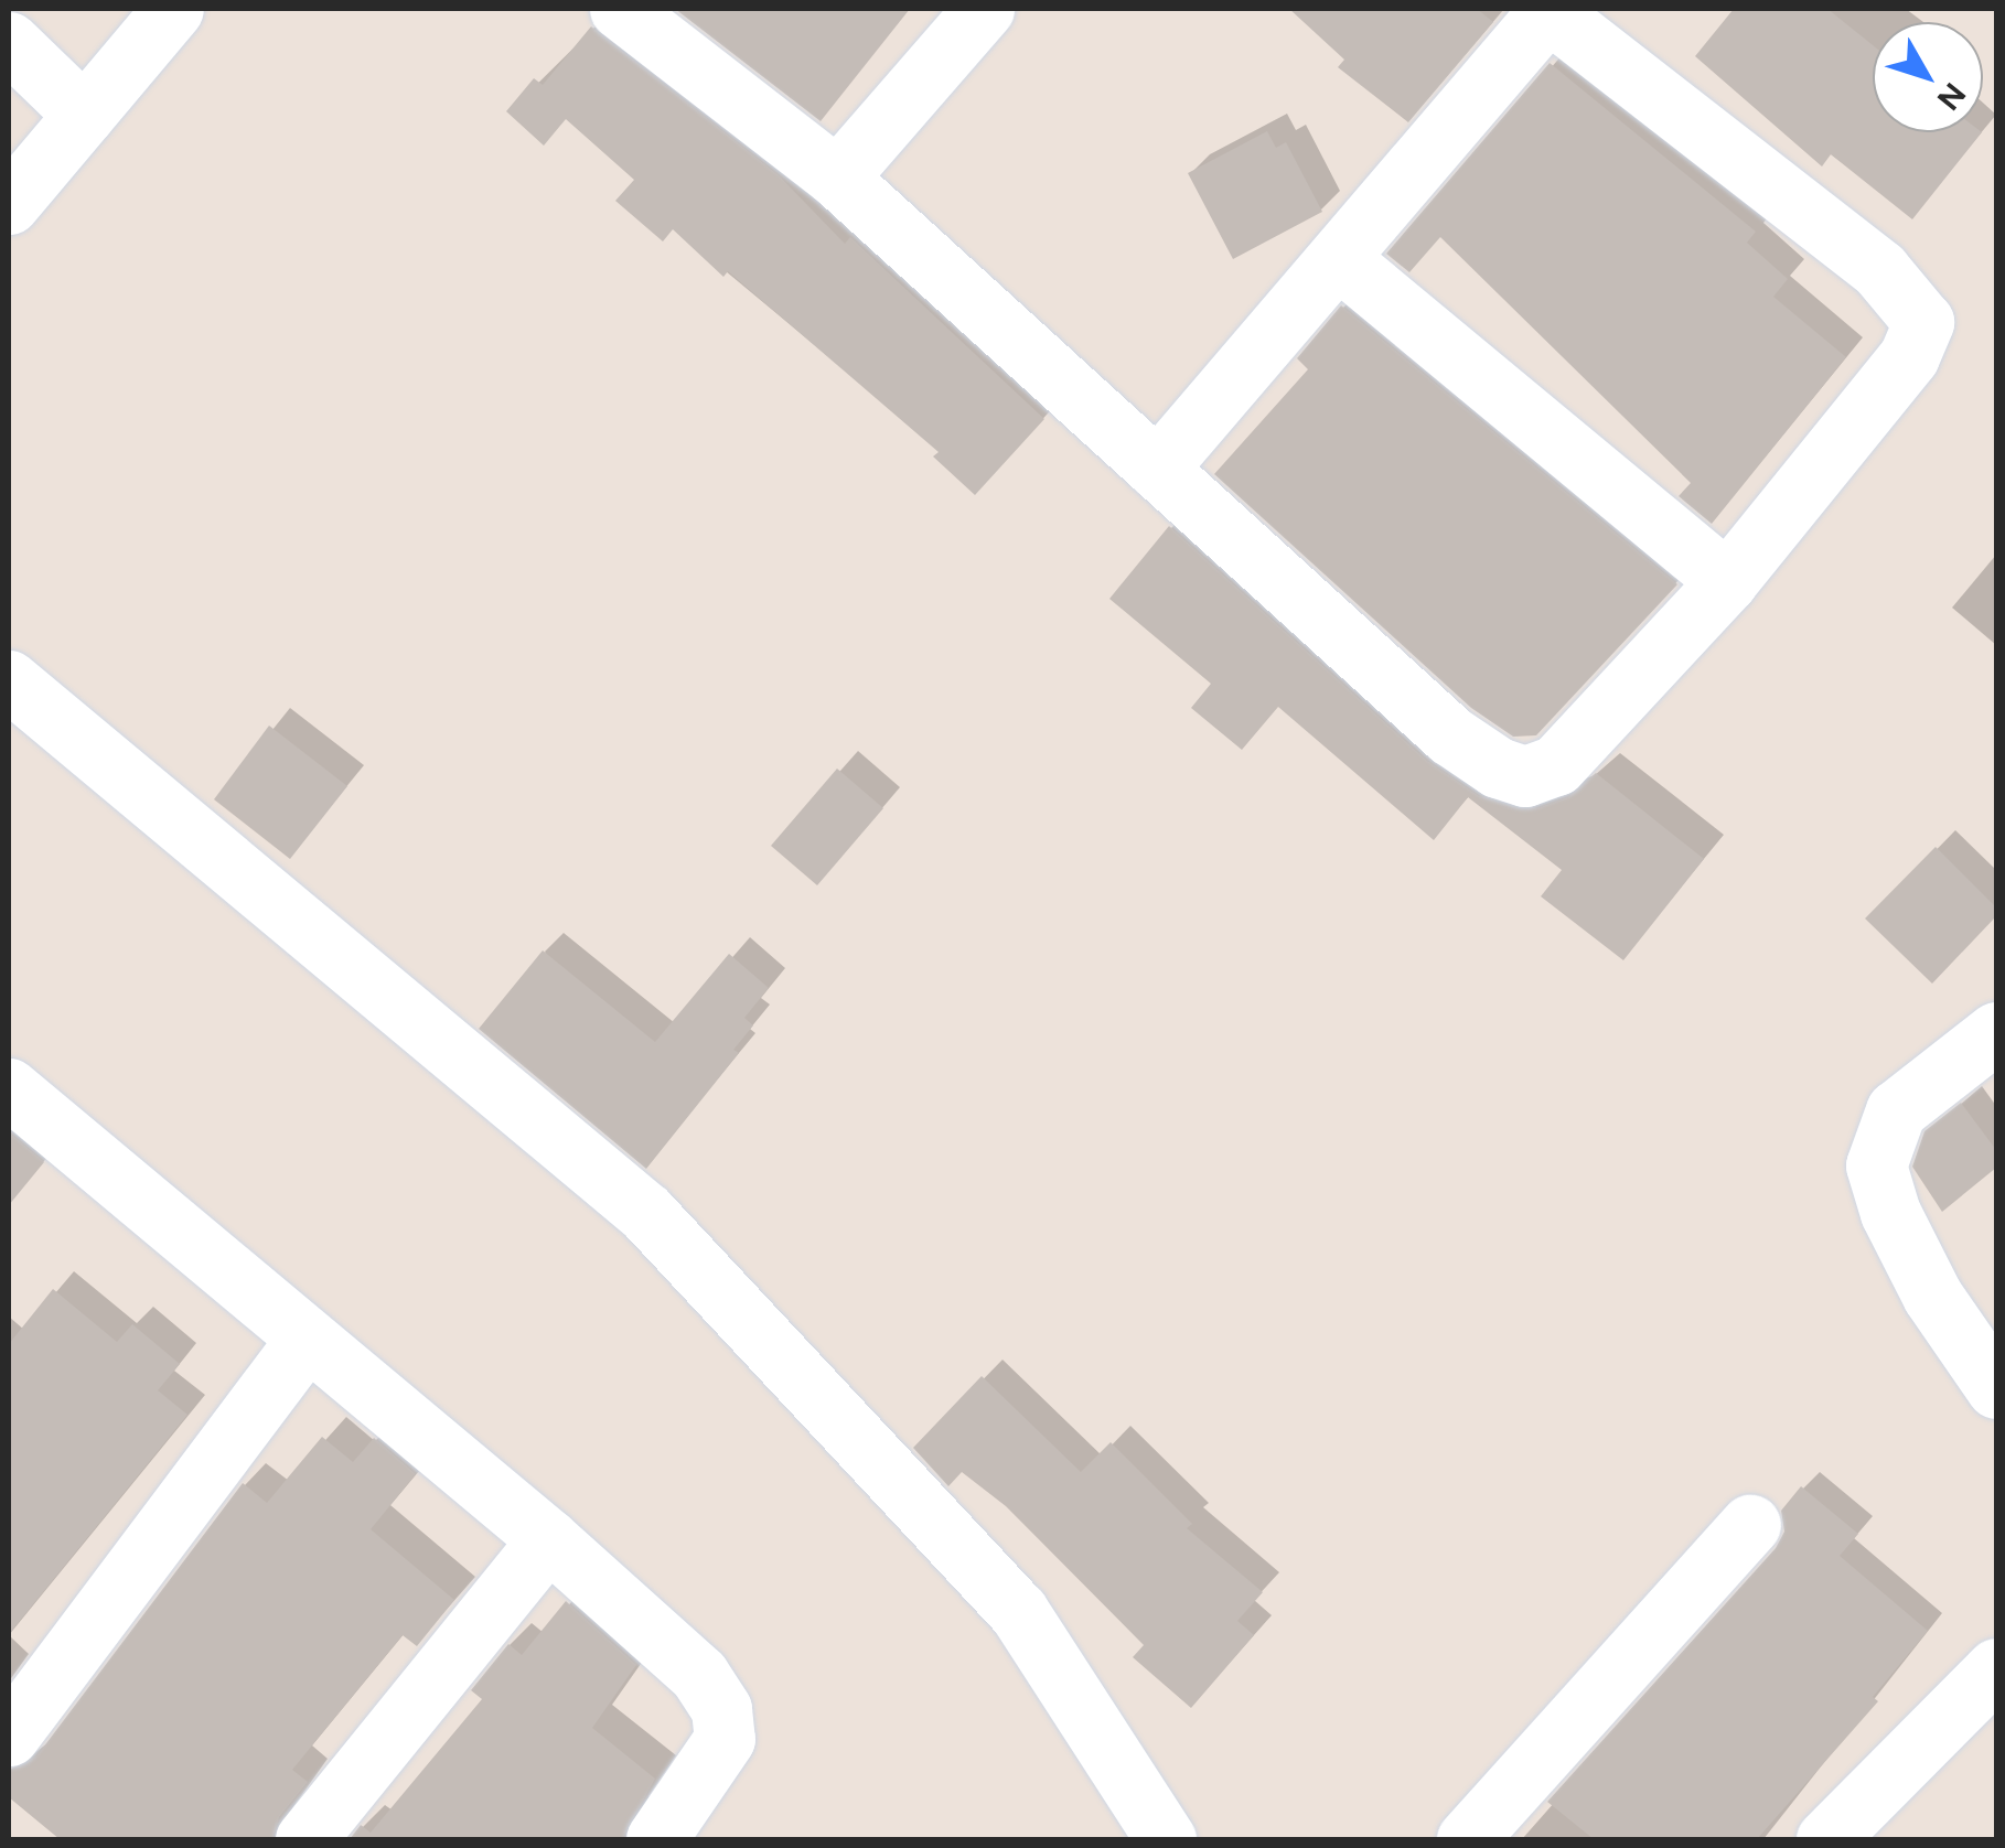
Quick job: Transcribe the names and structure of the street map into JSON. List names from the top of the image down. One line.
{"north":"bottom right"}
